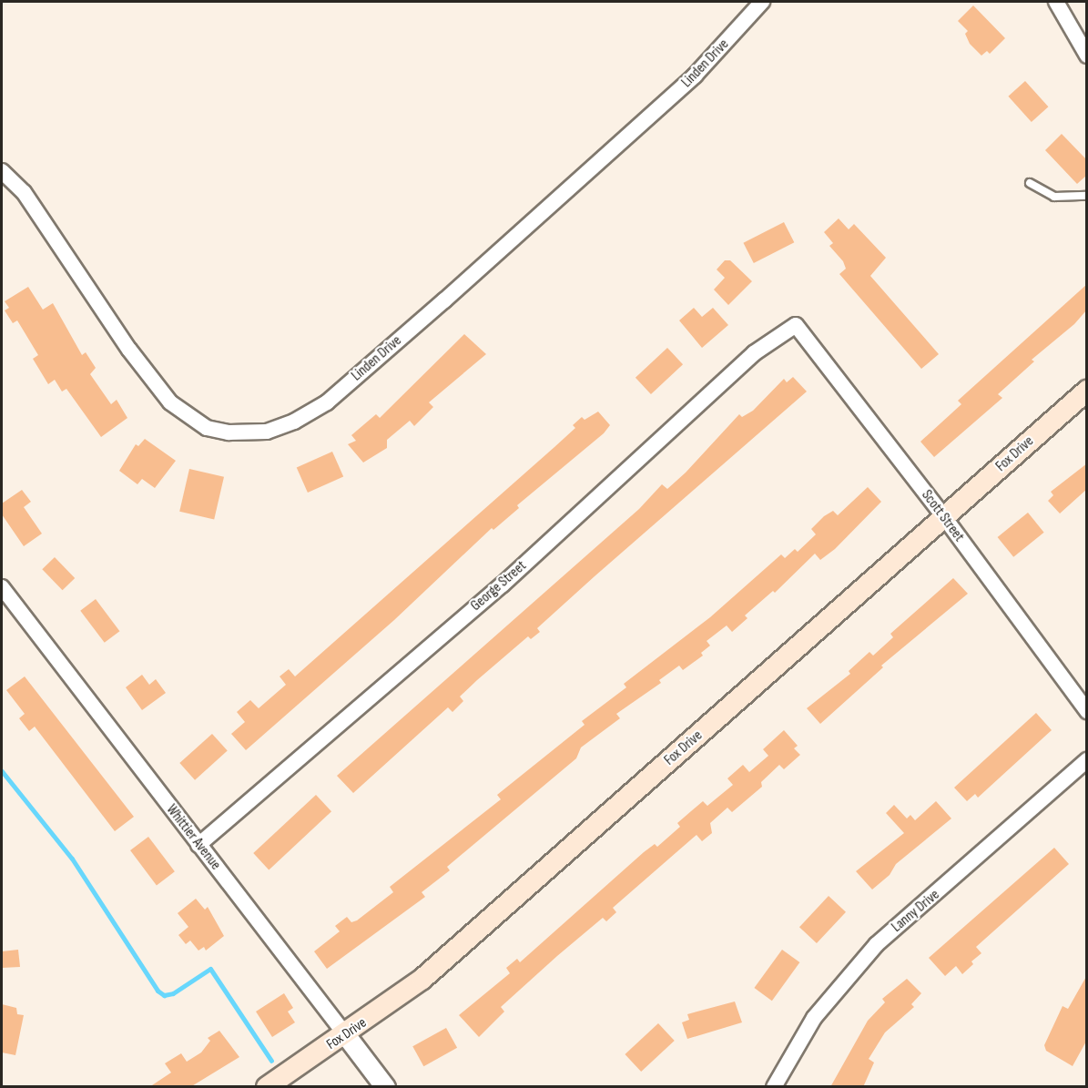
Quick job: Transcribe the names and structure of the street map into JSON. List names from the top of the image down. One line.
{"streets":{"main road":["Fox Drive"],"street":["Linden Drive","Scott Street","George Street","Whittier Avenue","Lanny Drive"]},"crossings":[["Fox Drive","Scott Street"],["Fox Drive","Whittier Avenue"],["Scott Street","George Street"],["George Street","Whittier Avenue"]]}
